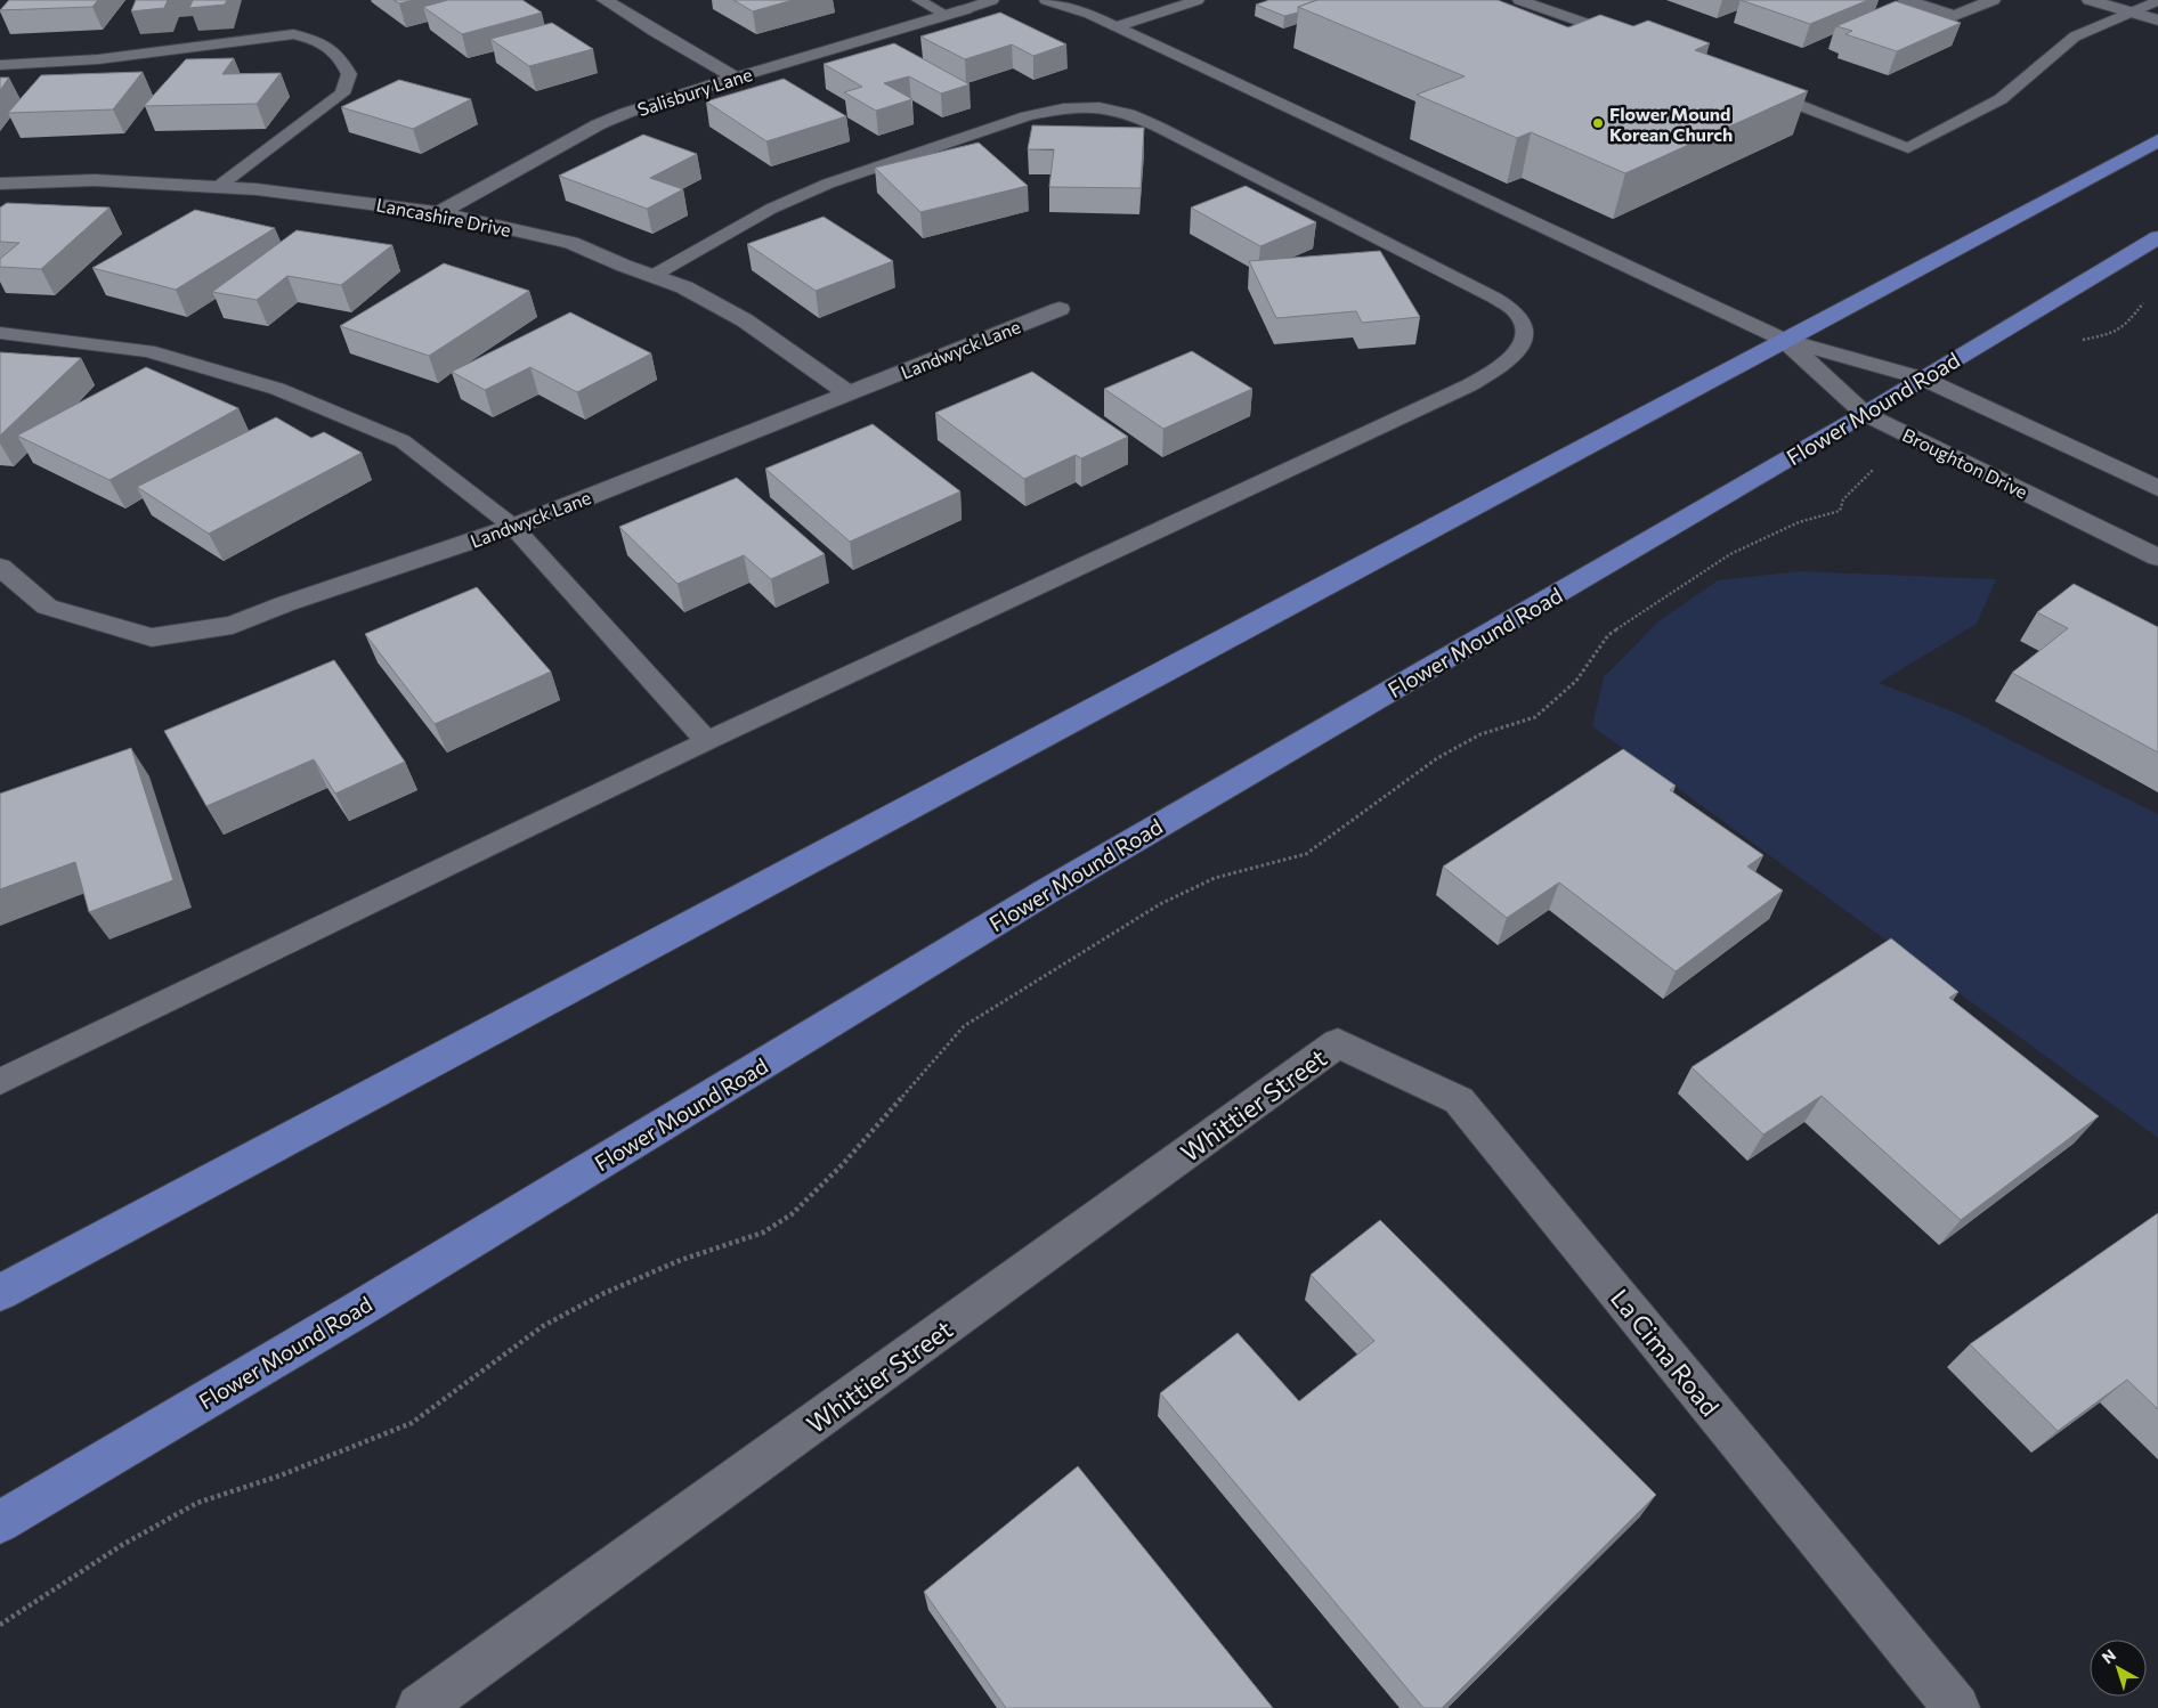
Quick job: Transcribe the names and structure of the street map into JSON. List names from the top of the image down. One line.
{"streets":{"main road":["Flower Mound Road"],"street":["Salisbury Lane","Lancashire Drive","Landwyck Lane","Broughton Drive","Whittier Street","La Cima Road"]},"crossings":[["Salisbury Lane","Lancashire Drive"],["Lancashire Drive","Landwyck Lane"],["Flower Mound Road","Broughton Drive"],["Whittier Street","La Cima Road"]],"places":["Flower Mound Korean Church"],"north":"top left"}
